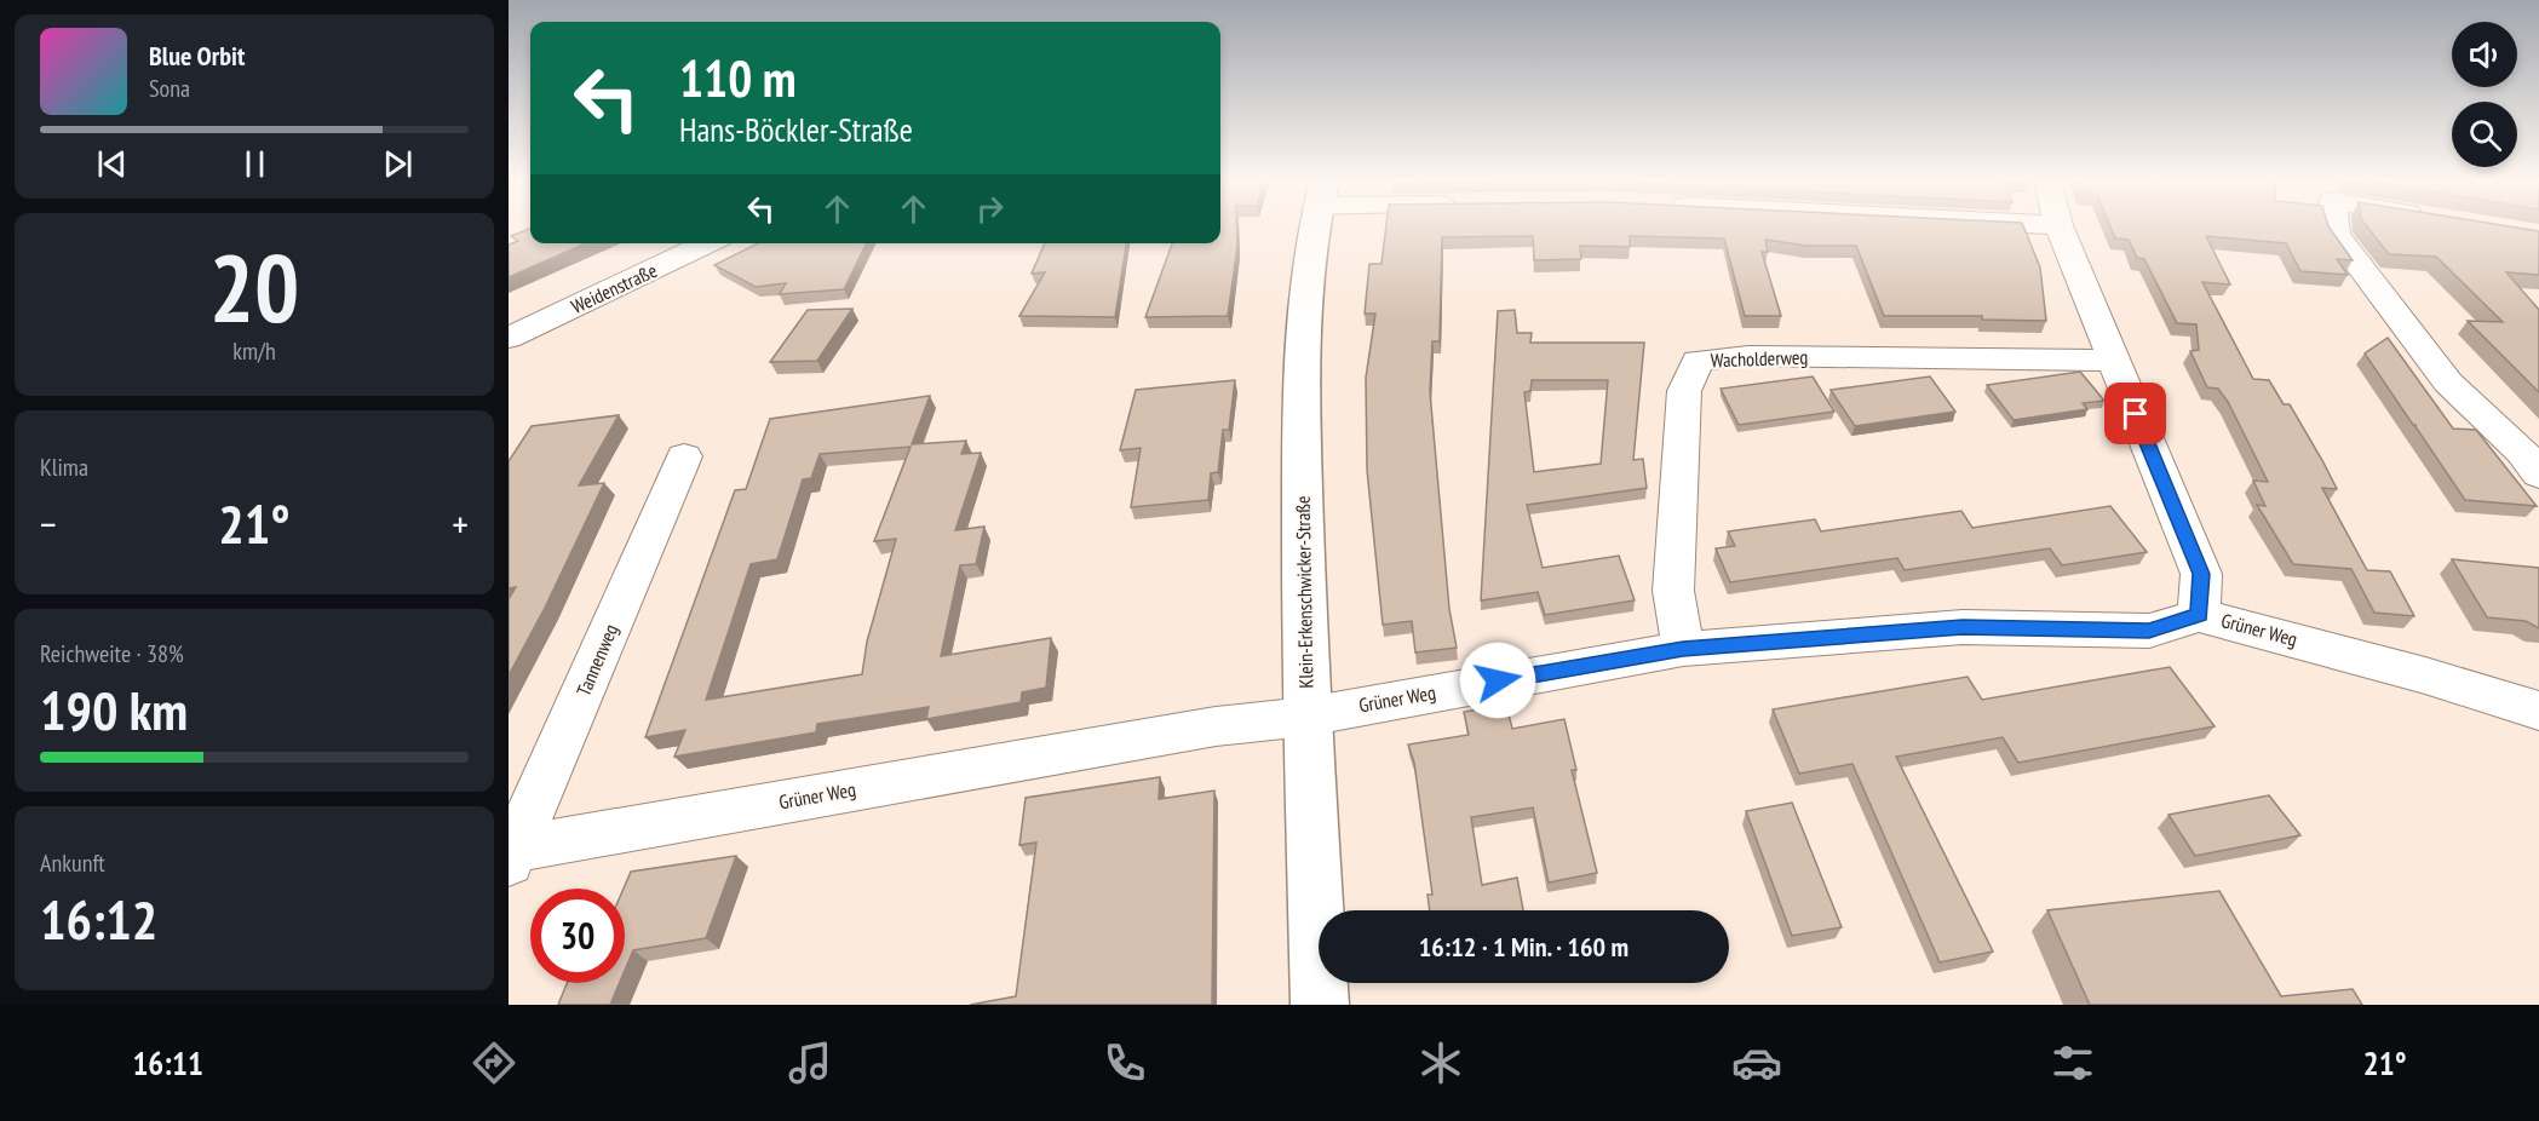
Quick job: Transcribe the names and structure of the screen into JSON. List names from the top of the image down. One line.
{"streets":{"street":["Weidenstraße","Wacholderweg","Klein-Erkenschwicker-Straße","Grüner Weg","Tannenweg"]},"crossings":[["Wacholderweg","Grüner Weg"],["Klein-Erkenschwicker-Straße","Grüner Weg"],["Grüner Weg","Tannenweg"]],"page":{"turn":["110 m","Hans-Böckler-Straße"],"song":["Blue Orbit","Sona"],"tile":[["20","km/h"],"Klima",["Reichweite · 38%","190 km"],["Ankunft","16:12"]],"heat":["−","21°","+"],"limit":"30","trip":"16:12 · 1 Min. · 160 m","tabs":["16:11","21°"]}}
